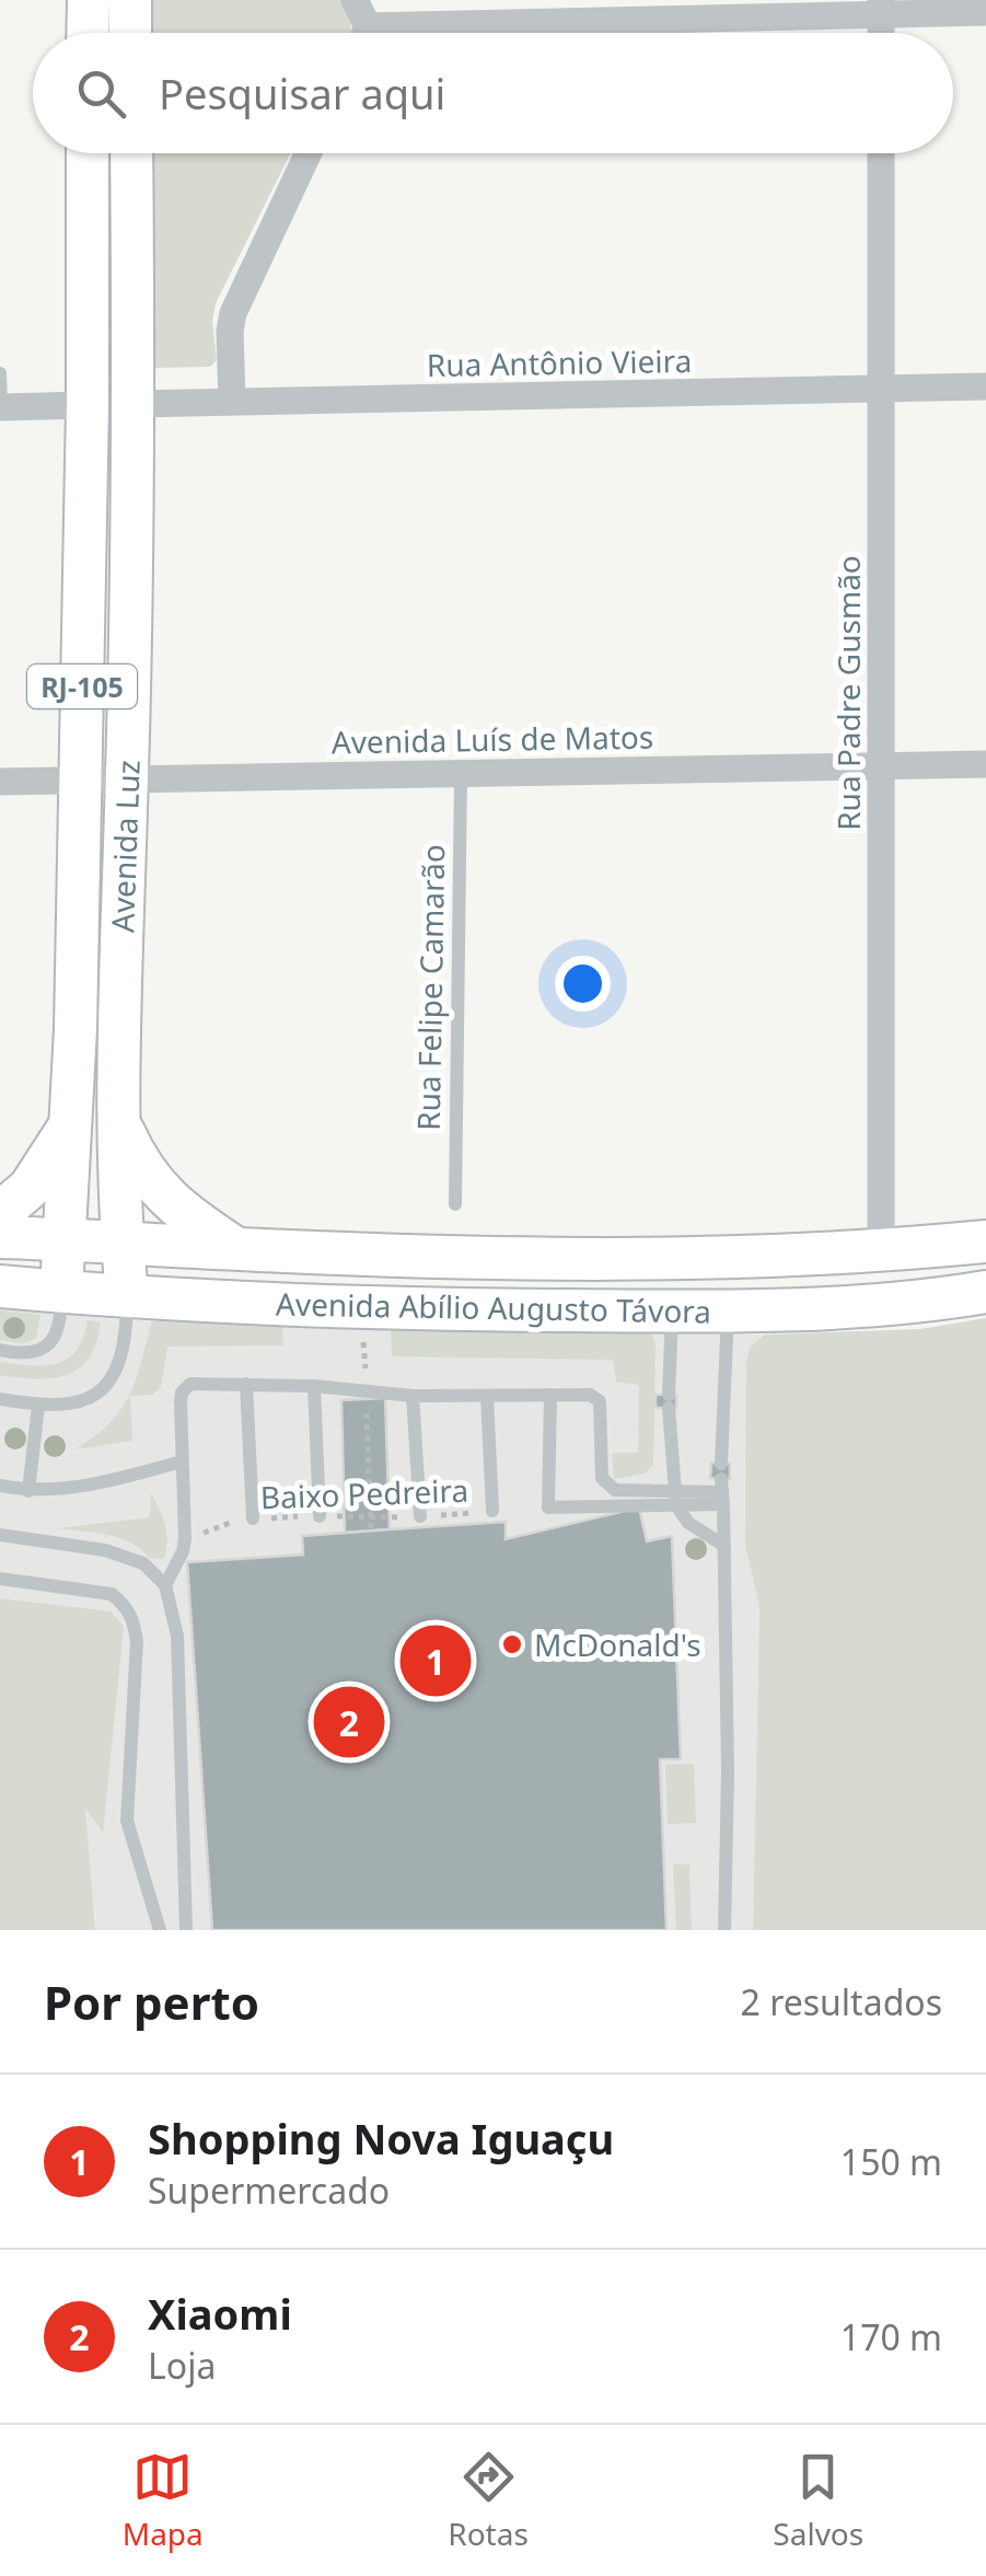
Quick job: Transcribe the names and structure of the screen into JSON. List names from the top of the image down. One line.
{"streets":{"main road":["RJ-105","Avenida Luz","Avenida Abílio Augusto Távora"],"street":["Rua Antônio Vieira","Rua Padre Gusmão","Avenida Luís de Matos"],"lane":["Rua Felipe Camarão"],"path":["Baixo Pedreira"]},"crossings":[["Rua Antônio Vieira","Rua Padre Gusmão"],["Rua Antônio Vieira","Avenida Luz"],["Rua Padre Gusmão","Avenida Luís de Matos"],["Rua Padre Gusmão","Avenida Abílio Augusto Távora"],["Avenida Luís de Matos","Avenida Luz"],["Avenida Luís de Matos","Rua Felipe Camarão"],["Avenida Luz","Avenida Abílio Augusto Távora"]],"places":["McDonald's"],"page":{"search":"Pesquisar aqui","pins":["1","2"],"heading":["Por perto","2 resultados"],"list":[{"mark":"1","name":"Shopping Nova Iguaçu","note":"Supermercado","value":"150 m"},{"mark":"2","name":"Xiaomi","note":"Loja","value":"170 m"}],"nav":["Mapa","Rotas","Salvos"]}}
